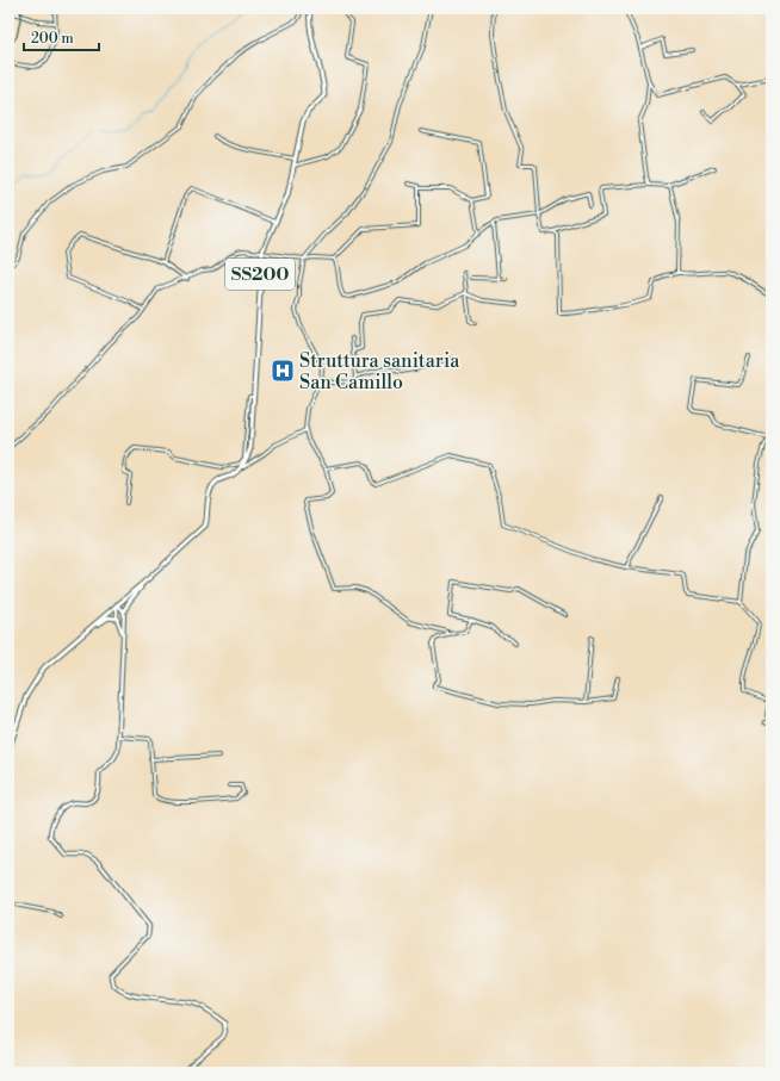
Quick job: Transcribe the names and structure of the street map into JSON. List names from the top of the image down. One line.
{"streets":{"main road":["SS200"]},"places":{"hospital":["Struttura sanitaria San Camillo"]},"scale_bar":"200 m"}
